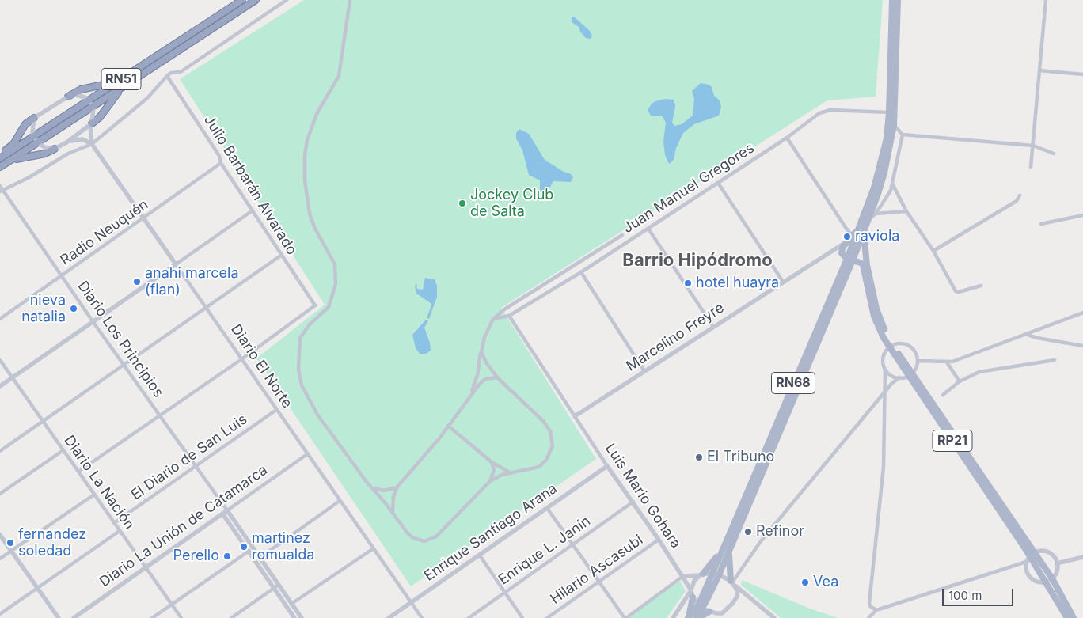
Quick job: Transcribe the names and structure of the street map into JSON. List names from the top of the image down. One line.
{"streets":{"highway":["RN51"],"main road":["RN68","RP21"],"street":["Julio Barbarán Alvarado","Juan Manuel Gregores","Radio Neuquén","Marcelino Freyre","Diario Los Principios","Diario El Norte","El Diario de San Luis","Diario La Nación","Luis Mario Gohara","Diario La Unión de Catamarca","Enrique Santiago Arana","Enrique L. Janín","Hilario Ascasubi"]},"crossings":[["Julio Barbarán Alvarado","Radio Neuquén"],["Julio Barbarán Alvarado","Diario El Norte"],["Juan Manuel Gregores","RN68"],["Juan Manuel Gregores","Luis Mario Gohara"],["Radio Neuquén","Diario Los Principios"],["Radio Neuquén","Diario El Norte"],["Marcelino Freyre","Luis Mario Gohara"],["Diario Los Principios","El Diario de San Luis"],["Diario Los Principios","Diario La Unión de Catamarca"],["Diario El Norte","El Diario de San Luis"],["Diario El Norte","Diario La Unión de Catamarca"],["Diario El Norte","Enrique Santiago Arana"],["RN68","RP21"],["El Diario de San Luis","Diario La Nación"],["Diario La Nación","Diario La Unión de Catamarca"],["Luis Mario Gohara","Enrique Santiago Arana"],["Luis Mario Gohara","Enrique L. Janín"],["Luis Mario Gohara","Hilario Ascasubi"]],"districts":["Barrio Hipódromo"],"places":["Jockey Club de Salta","raviola","anahi marcela (flan)","hotel huayra","nieva natalia","El Tribuno","Refinor","fernandez soledad","martinez romualda","Perello","Vea"],"scale_bar":"100 m"}
